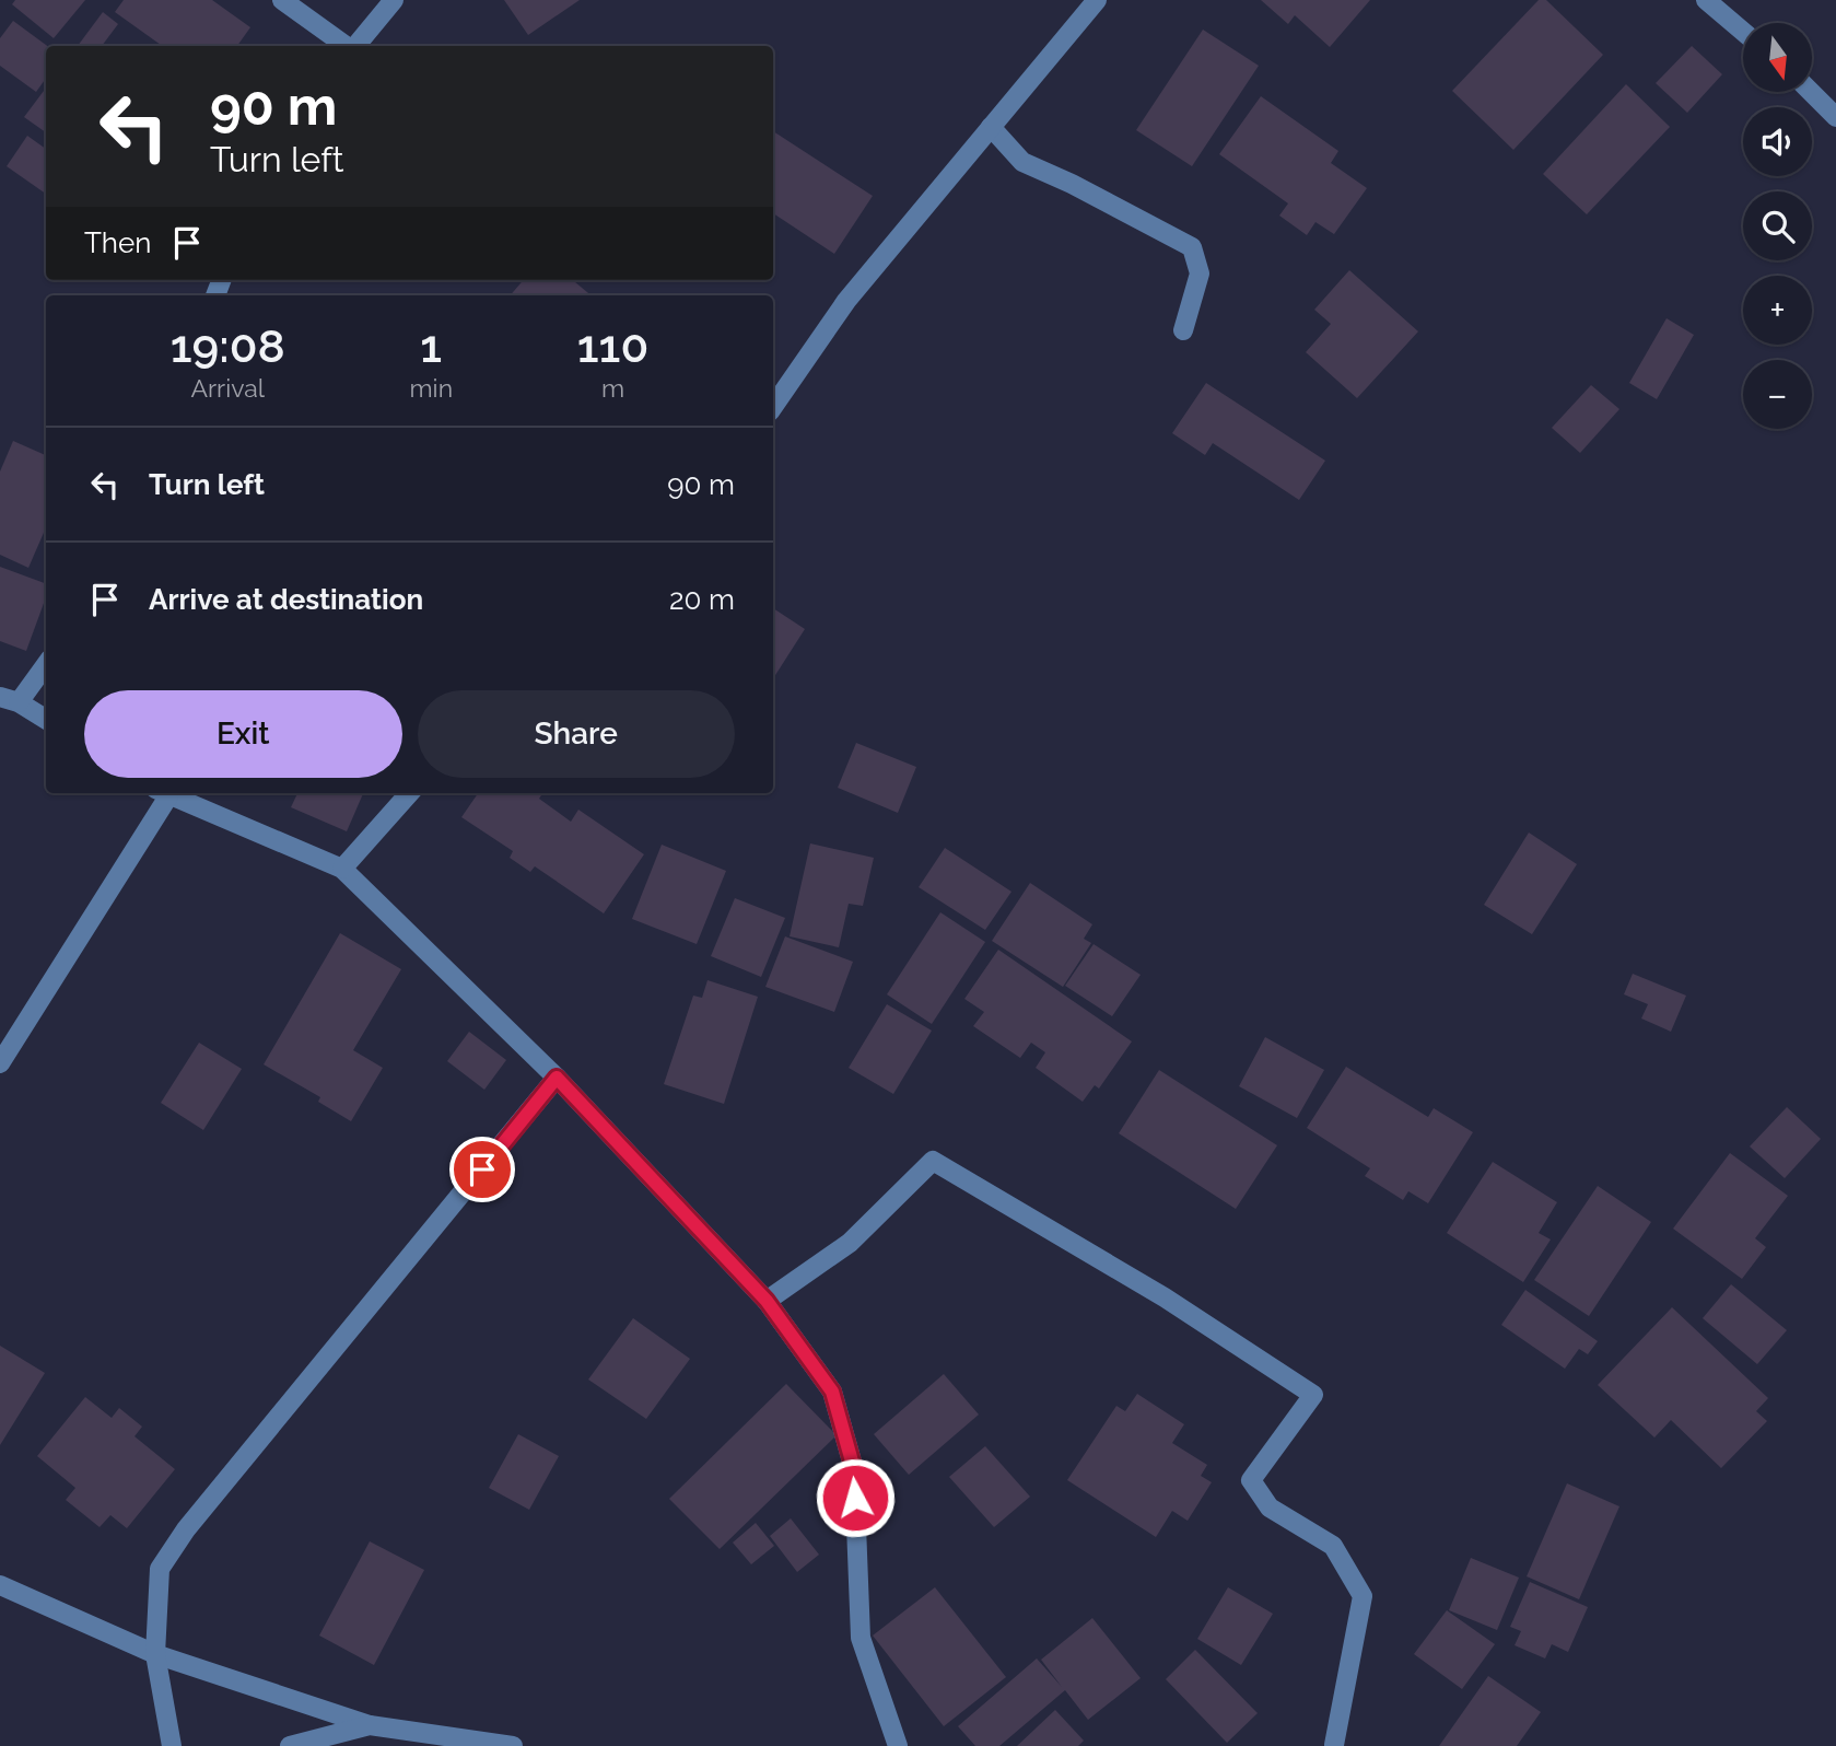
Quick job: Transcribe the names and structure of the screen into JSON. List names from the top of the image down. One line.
{"north":"bottom","page":{"map_buttons":["+","−"],"turn":["90 m","Turn left"],"then":"Then","eta":["19:08","Arrival","1","min","110","m"],"list":[{"name":"Turn left","value":"90 m"},{"name":"Arrive at destination","value":"20 m"}],"buttons":["Exit","Share"]}}
